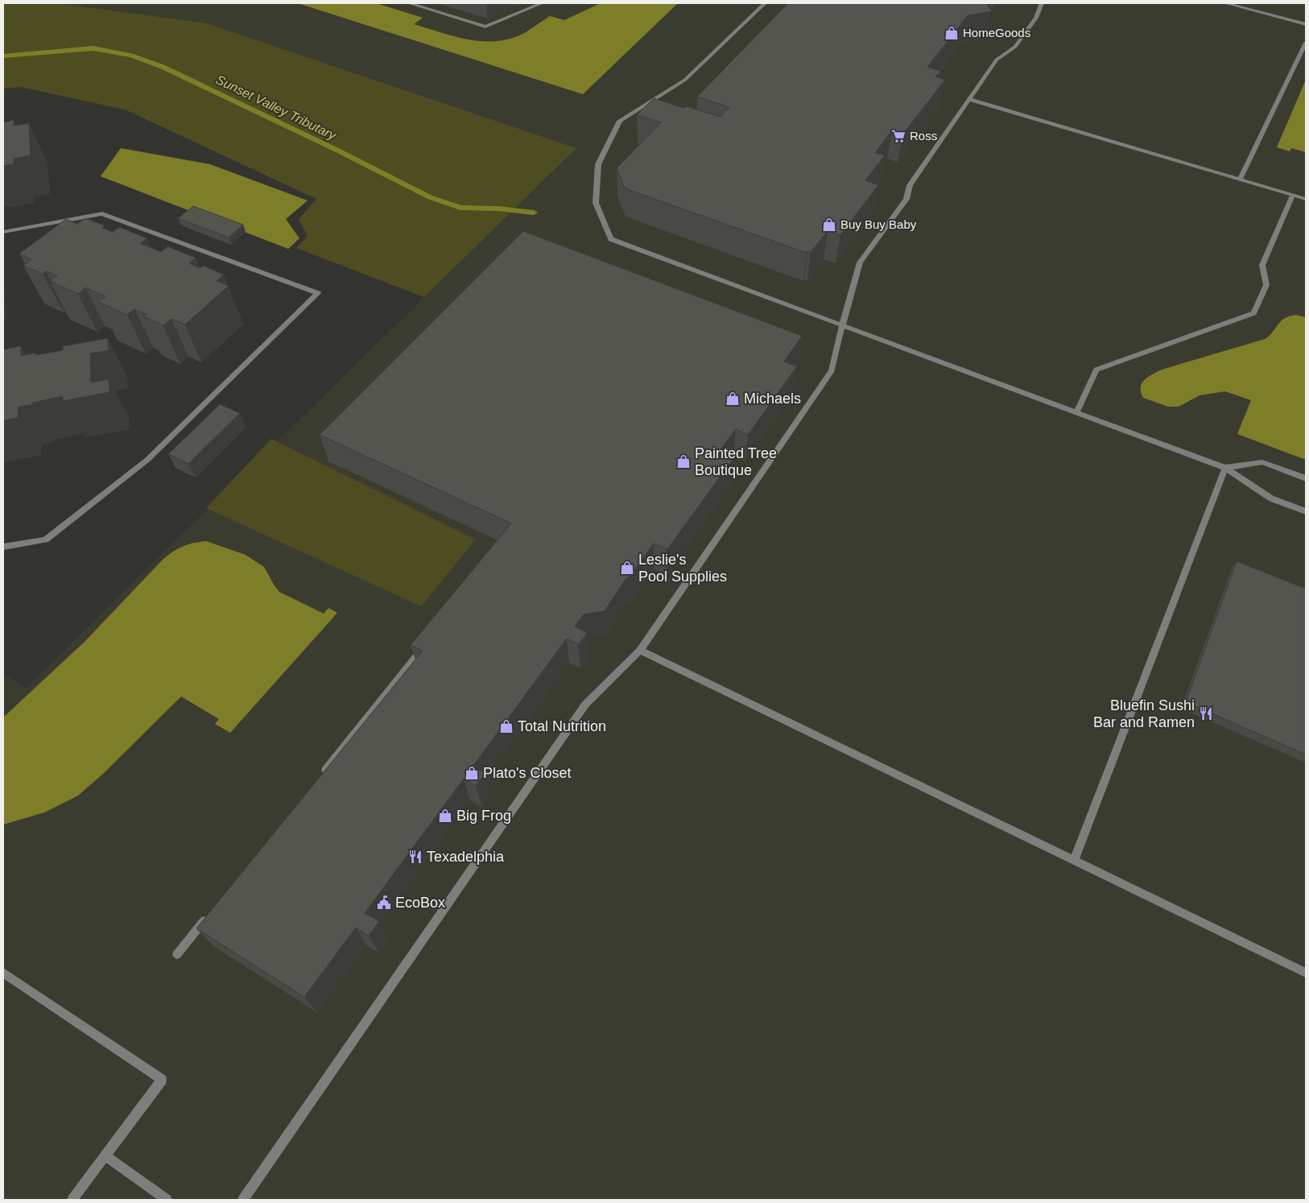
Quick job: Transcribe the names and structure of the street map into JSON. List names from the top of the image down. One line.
{"water":["Sunset Valley Tributary"],"places":{"shop":["HomeGoods","Buy Buy Baby","Michaels","Painted Tree Boutique","Leslie's Pool Supplies","Total Nutrition","Plato's Closet","Big Frog"],"supermarket":["Ross"],"restaurant":["Bluefin Sushi Bar and Ramen","Texadelphia"],"public building":["EcoBox"]}}
